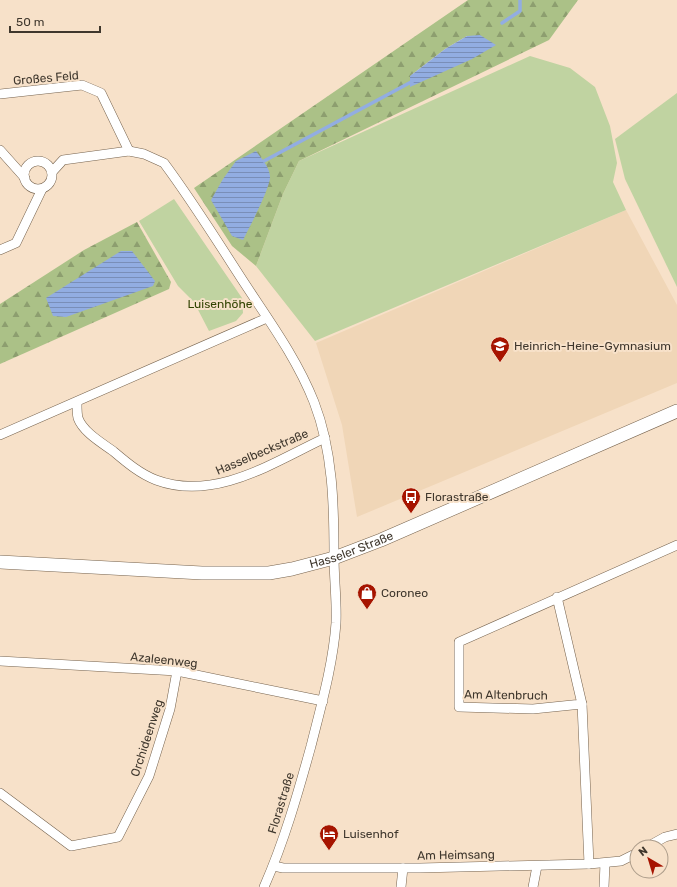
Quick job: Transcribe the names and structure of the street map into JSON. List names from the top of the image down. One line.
{"streets":{"main road":["Hasseler Straße"],"street":["Großes Feld","Hasselbeckstraße","Azaleenweg","Am Altenbruch","Orchideenweg","Florastraße","Am Heimsang"]},"crossings":[["Großes Feld","Hasselbeckstraße"],["Hasselbeckstraße","Hasseler Straße"],["Hasselbeckstraße","Florastraße"],["Hasseler Straße","Florastraße"],["Azaleenweg","Orchideenweg"],["Azaleenweg","Florastraße"],["Florastraße","Am Heimsang"]],"parks":["Luisenhöhe"],"places":{"school or university":["Heinrich-Heine-Gymnasium"],"bus stop":["Florastraße"],"shop":["Coroneo"],"hotel":["Luisenhof"]},"scale_bar":"50 m","north":"top left"}
